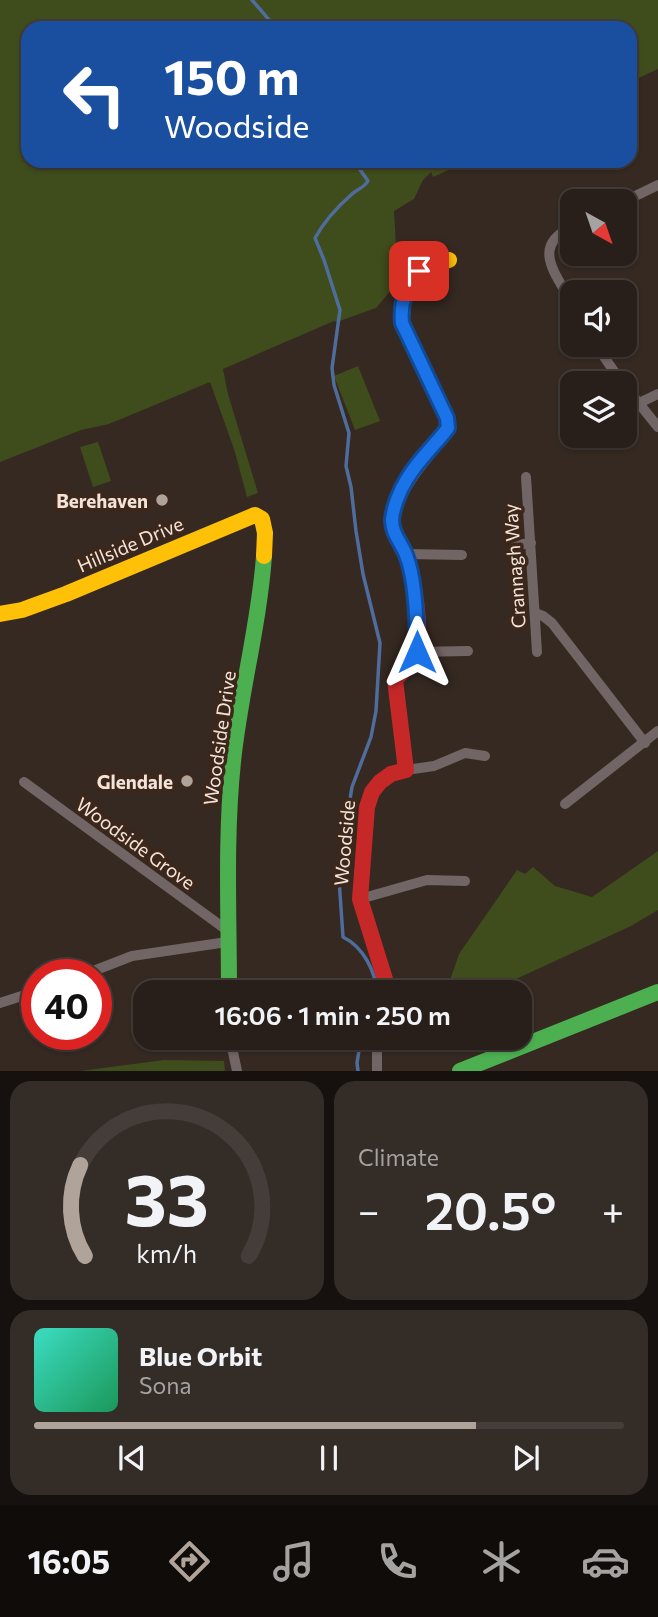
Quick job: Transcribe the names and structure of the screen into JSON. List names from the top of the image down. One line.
{"streets":{"street":["Hillside Drive","Crannagh Way","Woodside Drive","Woodside Grove","Woodside"]},"crossings":[["Hillside Drive","Woodside Drive"],["Woodside Drive","Woodside Grove"]],"places":["Berehaven","Glendale"],"north":"bottom right","page":{"turn":["150 m","Woodside"],"limit":"40","trip":"16:06 · 1 min · 250 m","tile":"Climate","heat":["−","20.5°","+"],"song":["Blue Orbit","Sona"],"tabs":"16:05","gauge":["33","km/h"]}}
